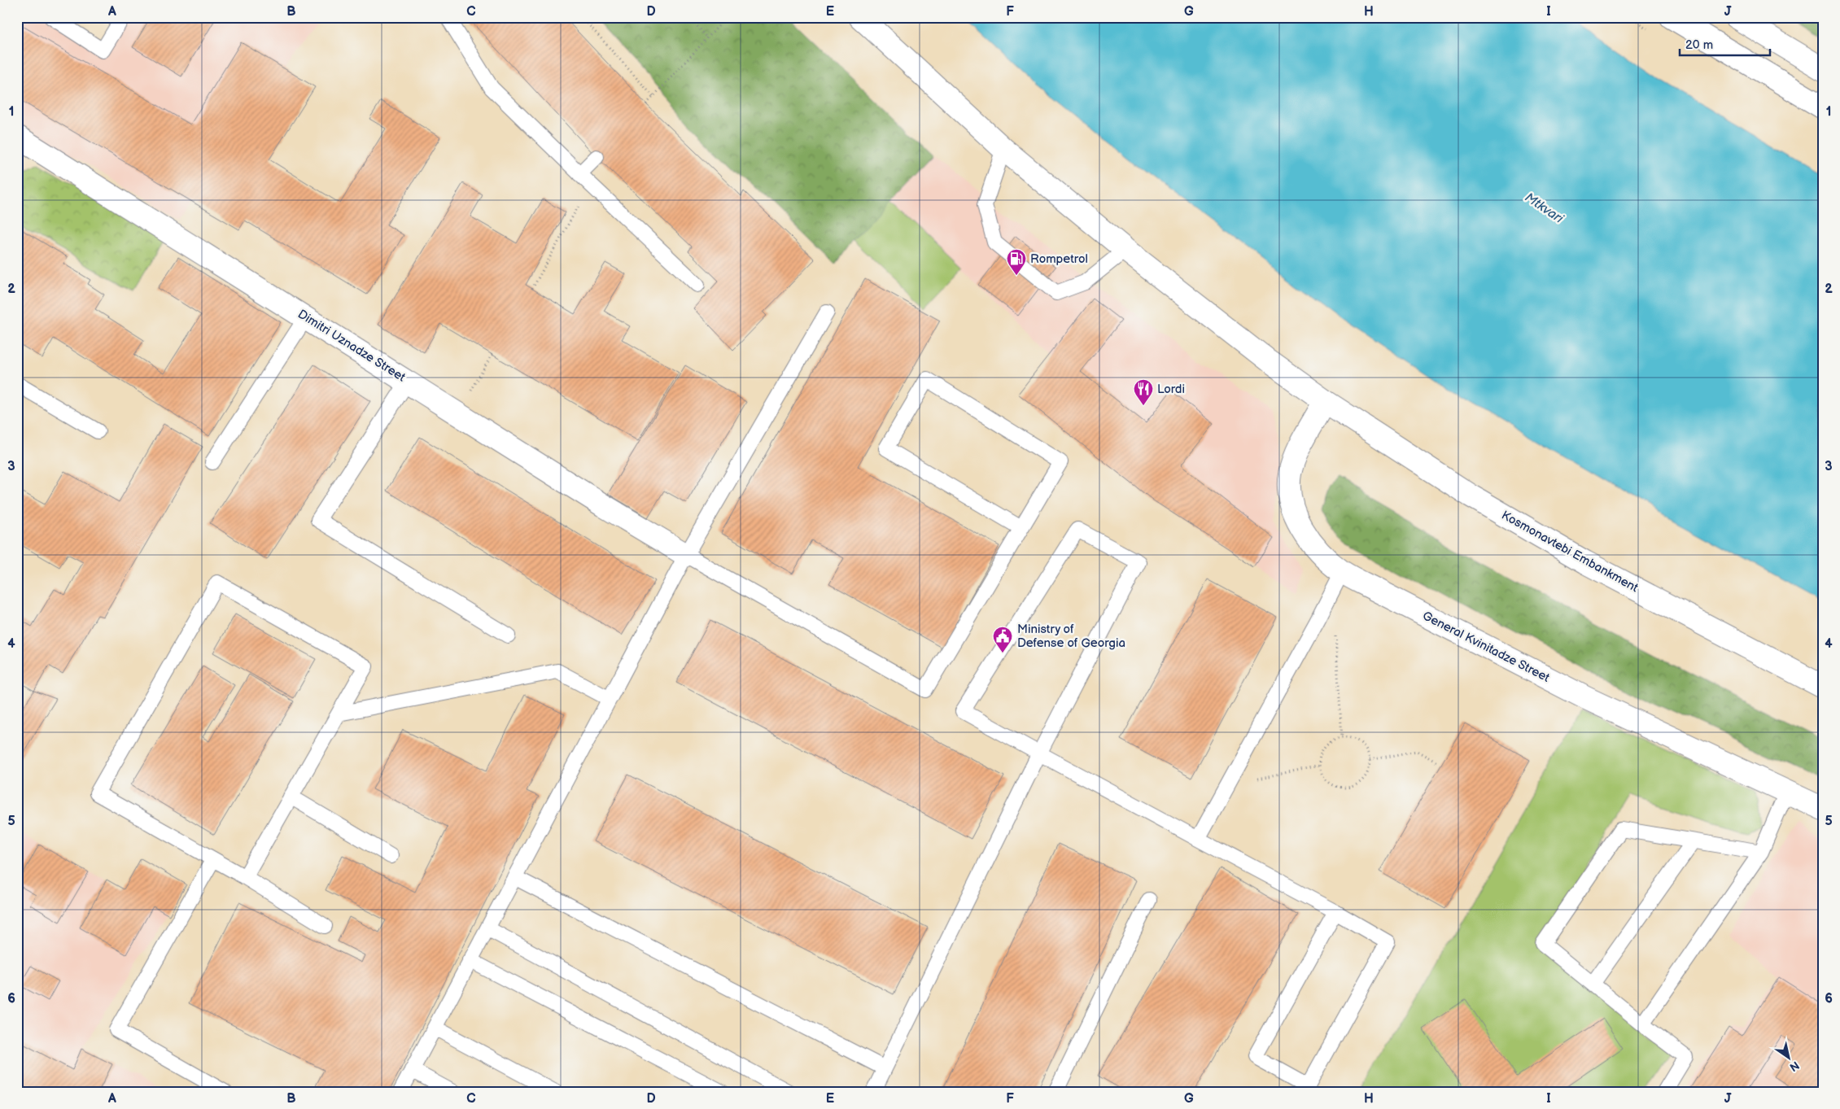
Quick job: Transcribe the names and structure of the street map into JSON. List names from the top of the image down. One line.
{"streets":{"main road":["Dimitri Uznadze Street","Kosmonavtebi Embankment","General Kvinitadze Street"]},"crossings":[["Kosmonavtebi Embankment","General Kvinitadze Street"]],"water":["Mtkvari"],"places":{"fuel station":["Rompetrol"],"restaurant":["Lordi"],"public building":["Ministry of Defense of Georgia"]},"scale_bar":"20 m","north":"bottom right","grid":{"columns":["A","B","C","D","E","F","G","H","I","J"],"rows":["1","2","3","4","5","6"]}}
